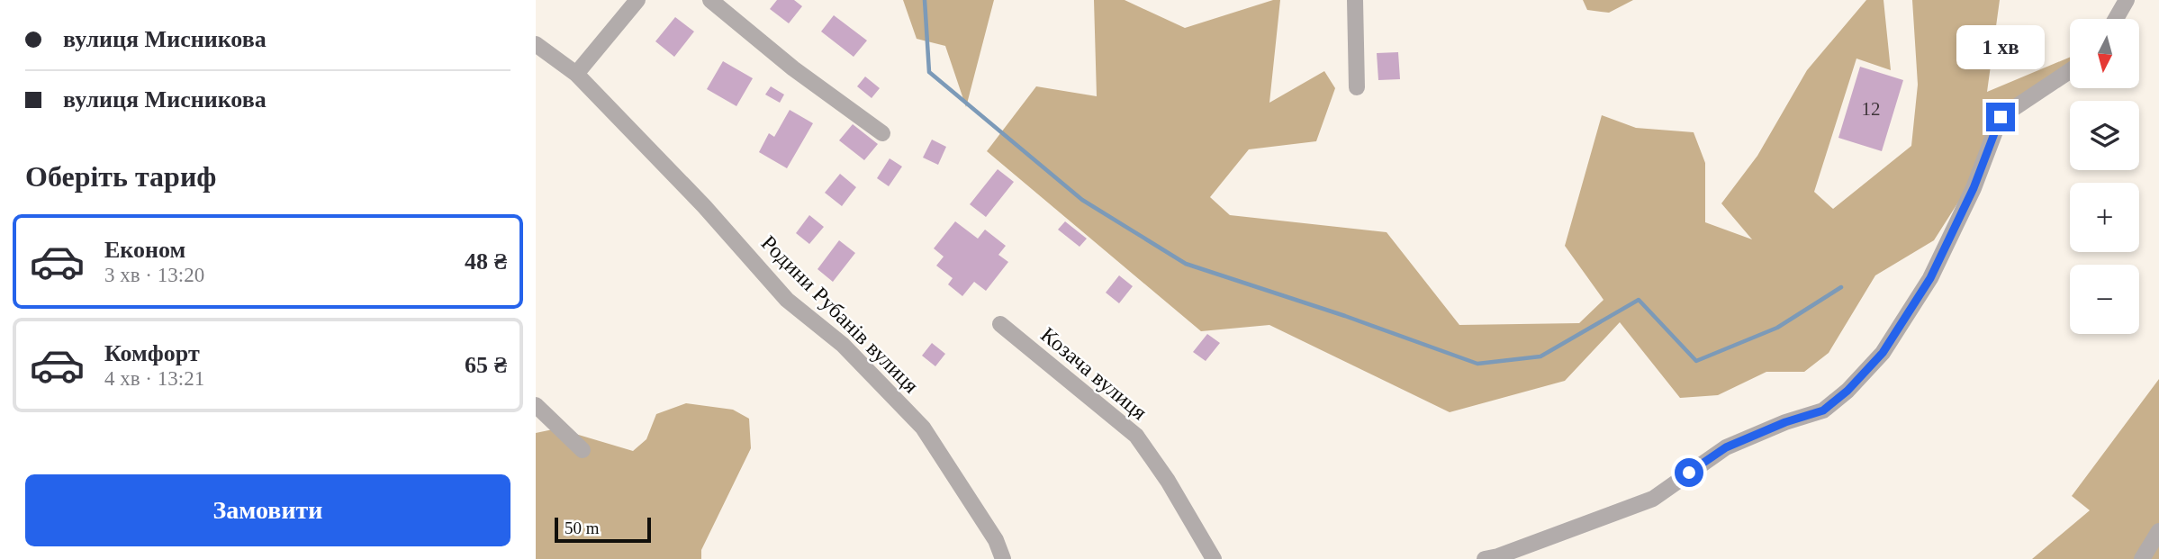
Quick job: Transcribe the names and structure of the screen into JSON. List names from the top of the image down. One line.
{"streets":{"street":["Родини Рубанів вулиця","Козача вулиця"]},"house_numbers":["12"],"scale_bar":"50 m","north":"bottom","page":{"banner":["вулиця Мисникова","вулиця Мисникова"],"map_buttons":["+","−"],"bubble":"1 хв","heading":"Оберіть тариф","list":[{"name":"Економ","note":"3 хв · 13:20","value":"48 ₴"},{"name":"Комфорт","note":"4 хв · 13:21","value":"65 ₴"}],"buttons":"Замовити","scale":"50 m"}}
